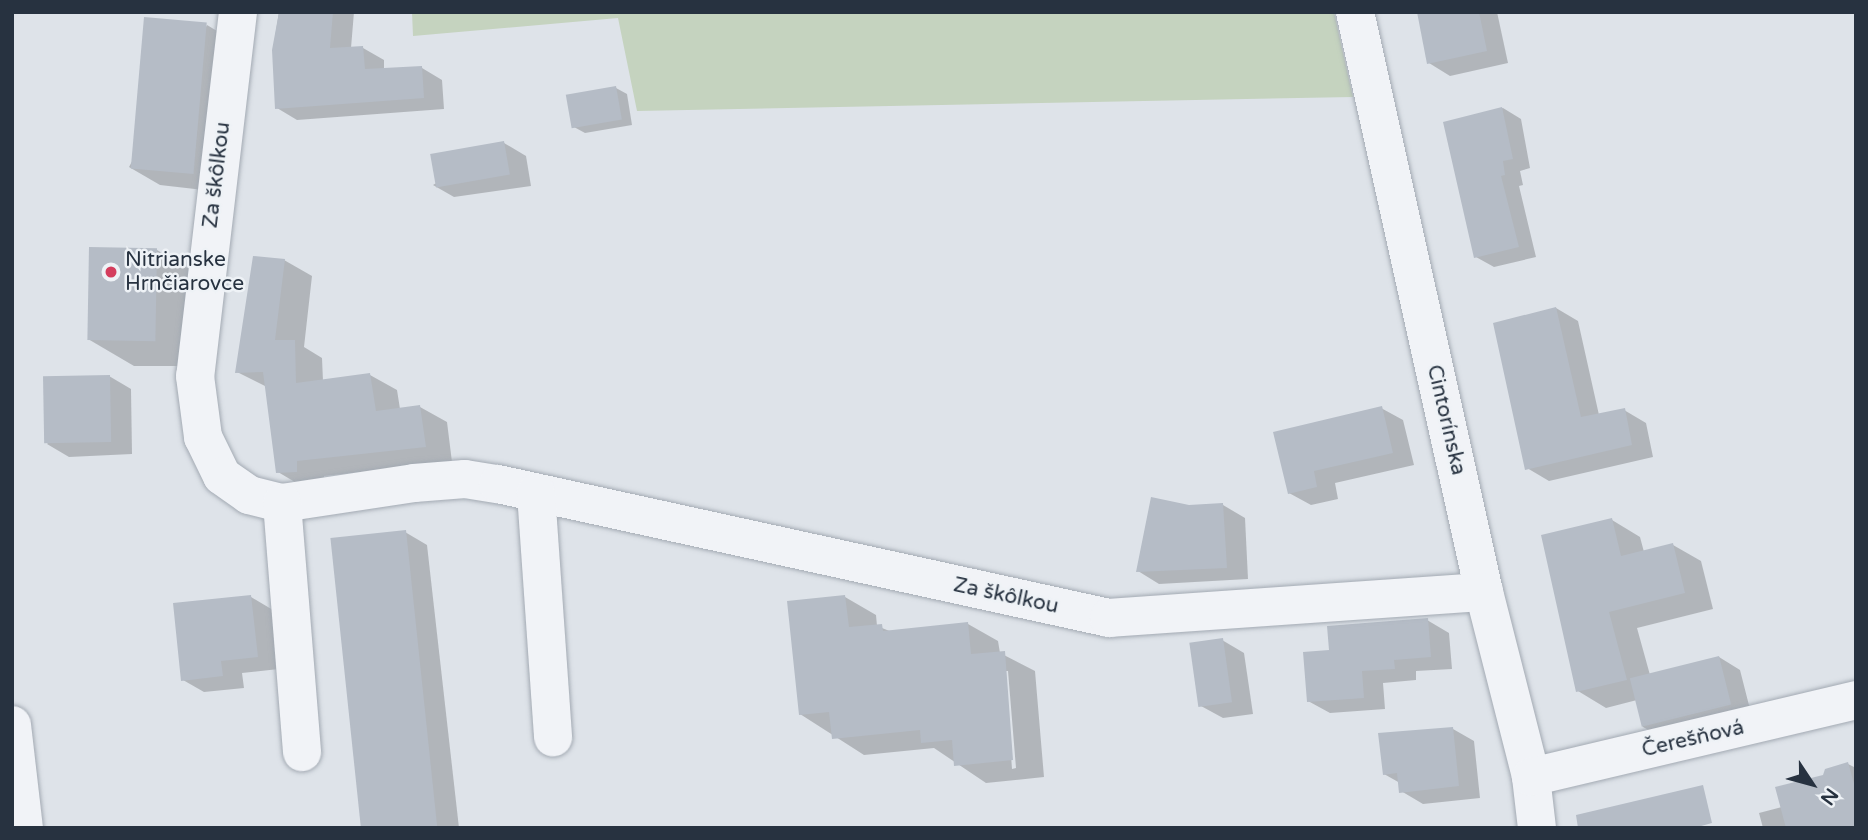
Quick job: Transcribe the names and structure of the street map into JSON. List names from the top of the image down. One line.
{"streets":{"street":["Za škôlkou","Cintorínska","Čerešňová"]},"crossings":[["Za škôlkou","Cintorínska"],["Cintorínska","Čerešňová"]],"places":["Nitrianske Hrnčiarovce"],"north":"bottom right"}
